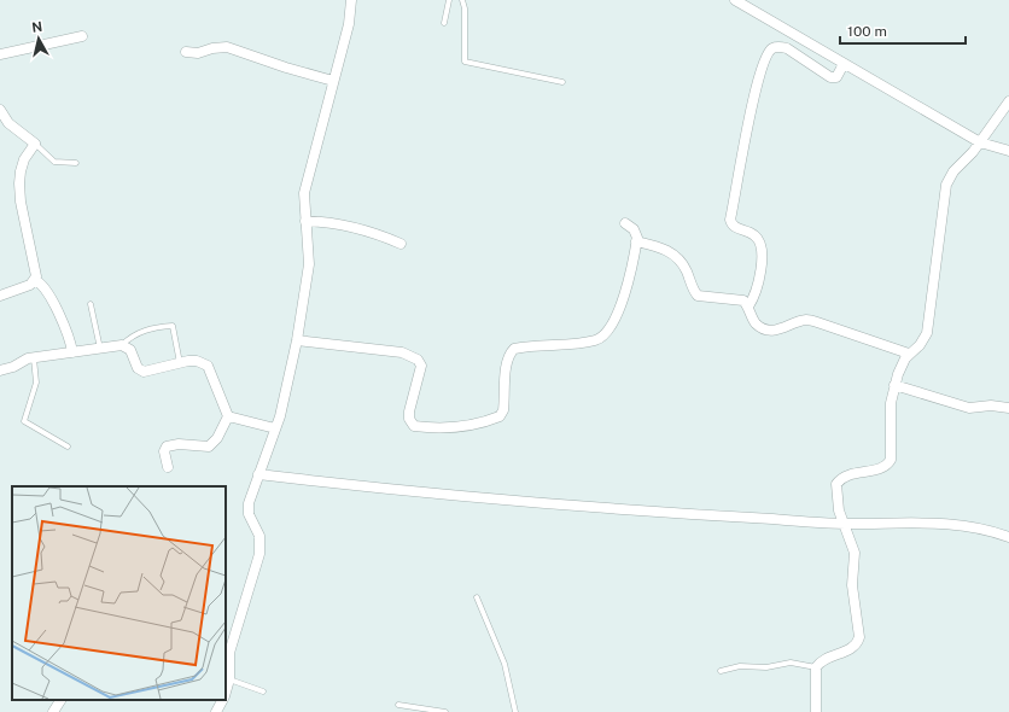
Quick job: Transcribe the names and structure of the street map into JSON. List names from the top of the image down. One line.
{"scale_bar":"100 m","north":"top"}
